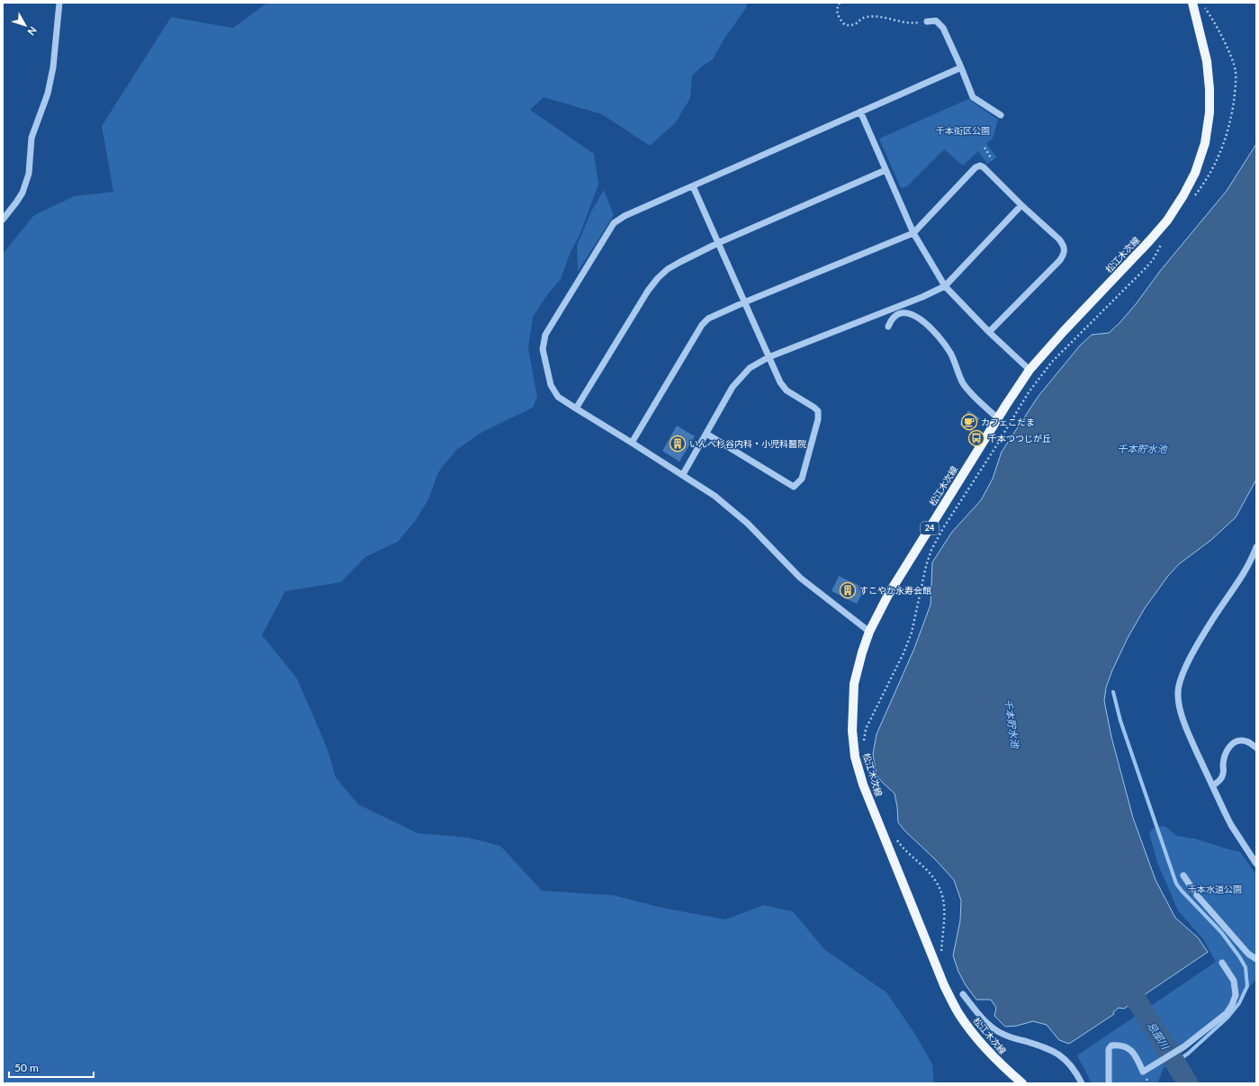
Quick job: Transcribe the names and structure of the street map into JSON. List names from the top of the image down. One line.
{"streets":{"main road":["松江木次線","24"]},"water":["千本貯水池","忌部川"],"parks":["千本街区公園","千本水道公園"],"places":{"cafe":["カフェこだま"],"bus stop":["千本つつじが丘"],"building":["いんべ杉谷内科・小児科醫院","すこやか永寿会館"]},"scale_bar":"50 m","north":"bottom right"}
